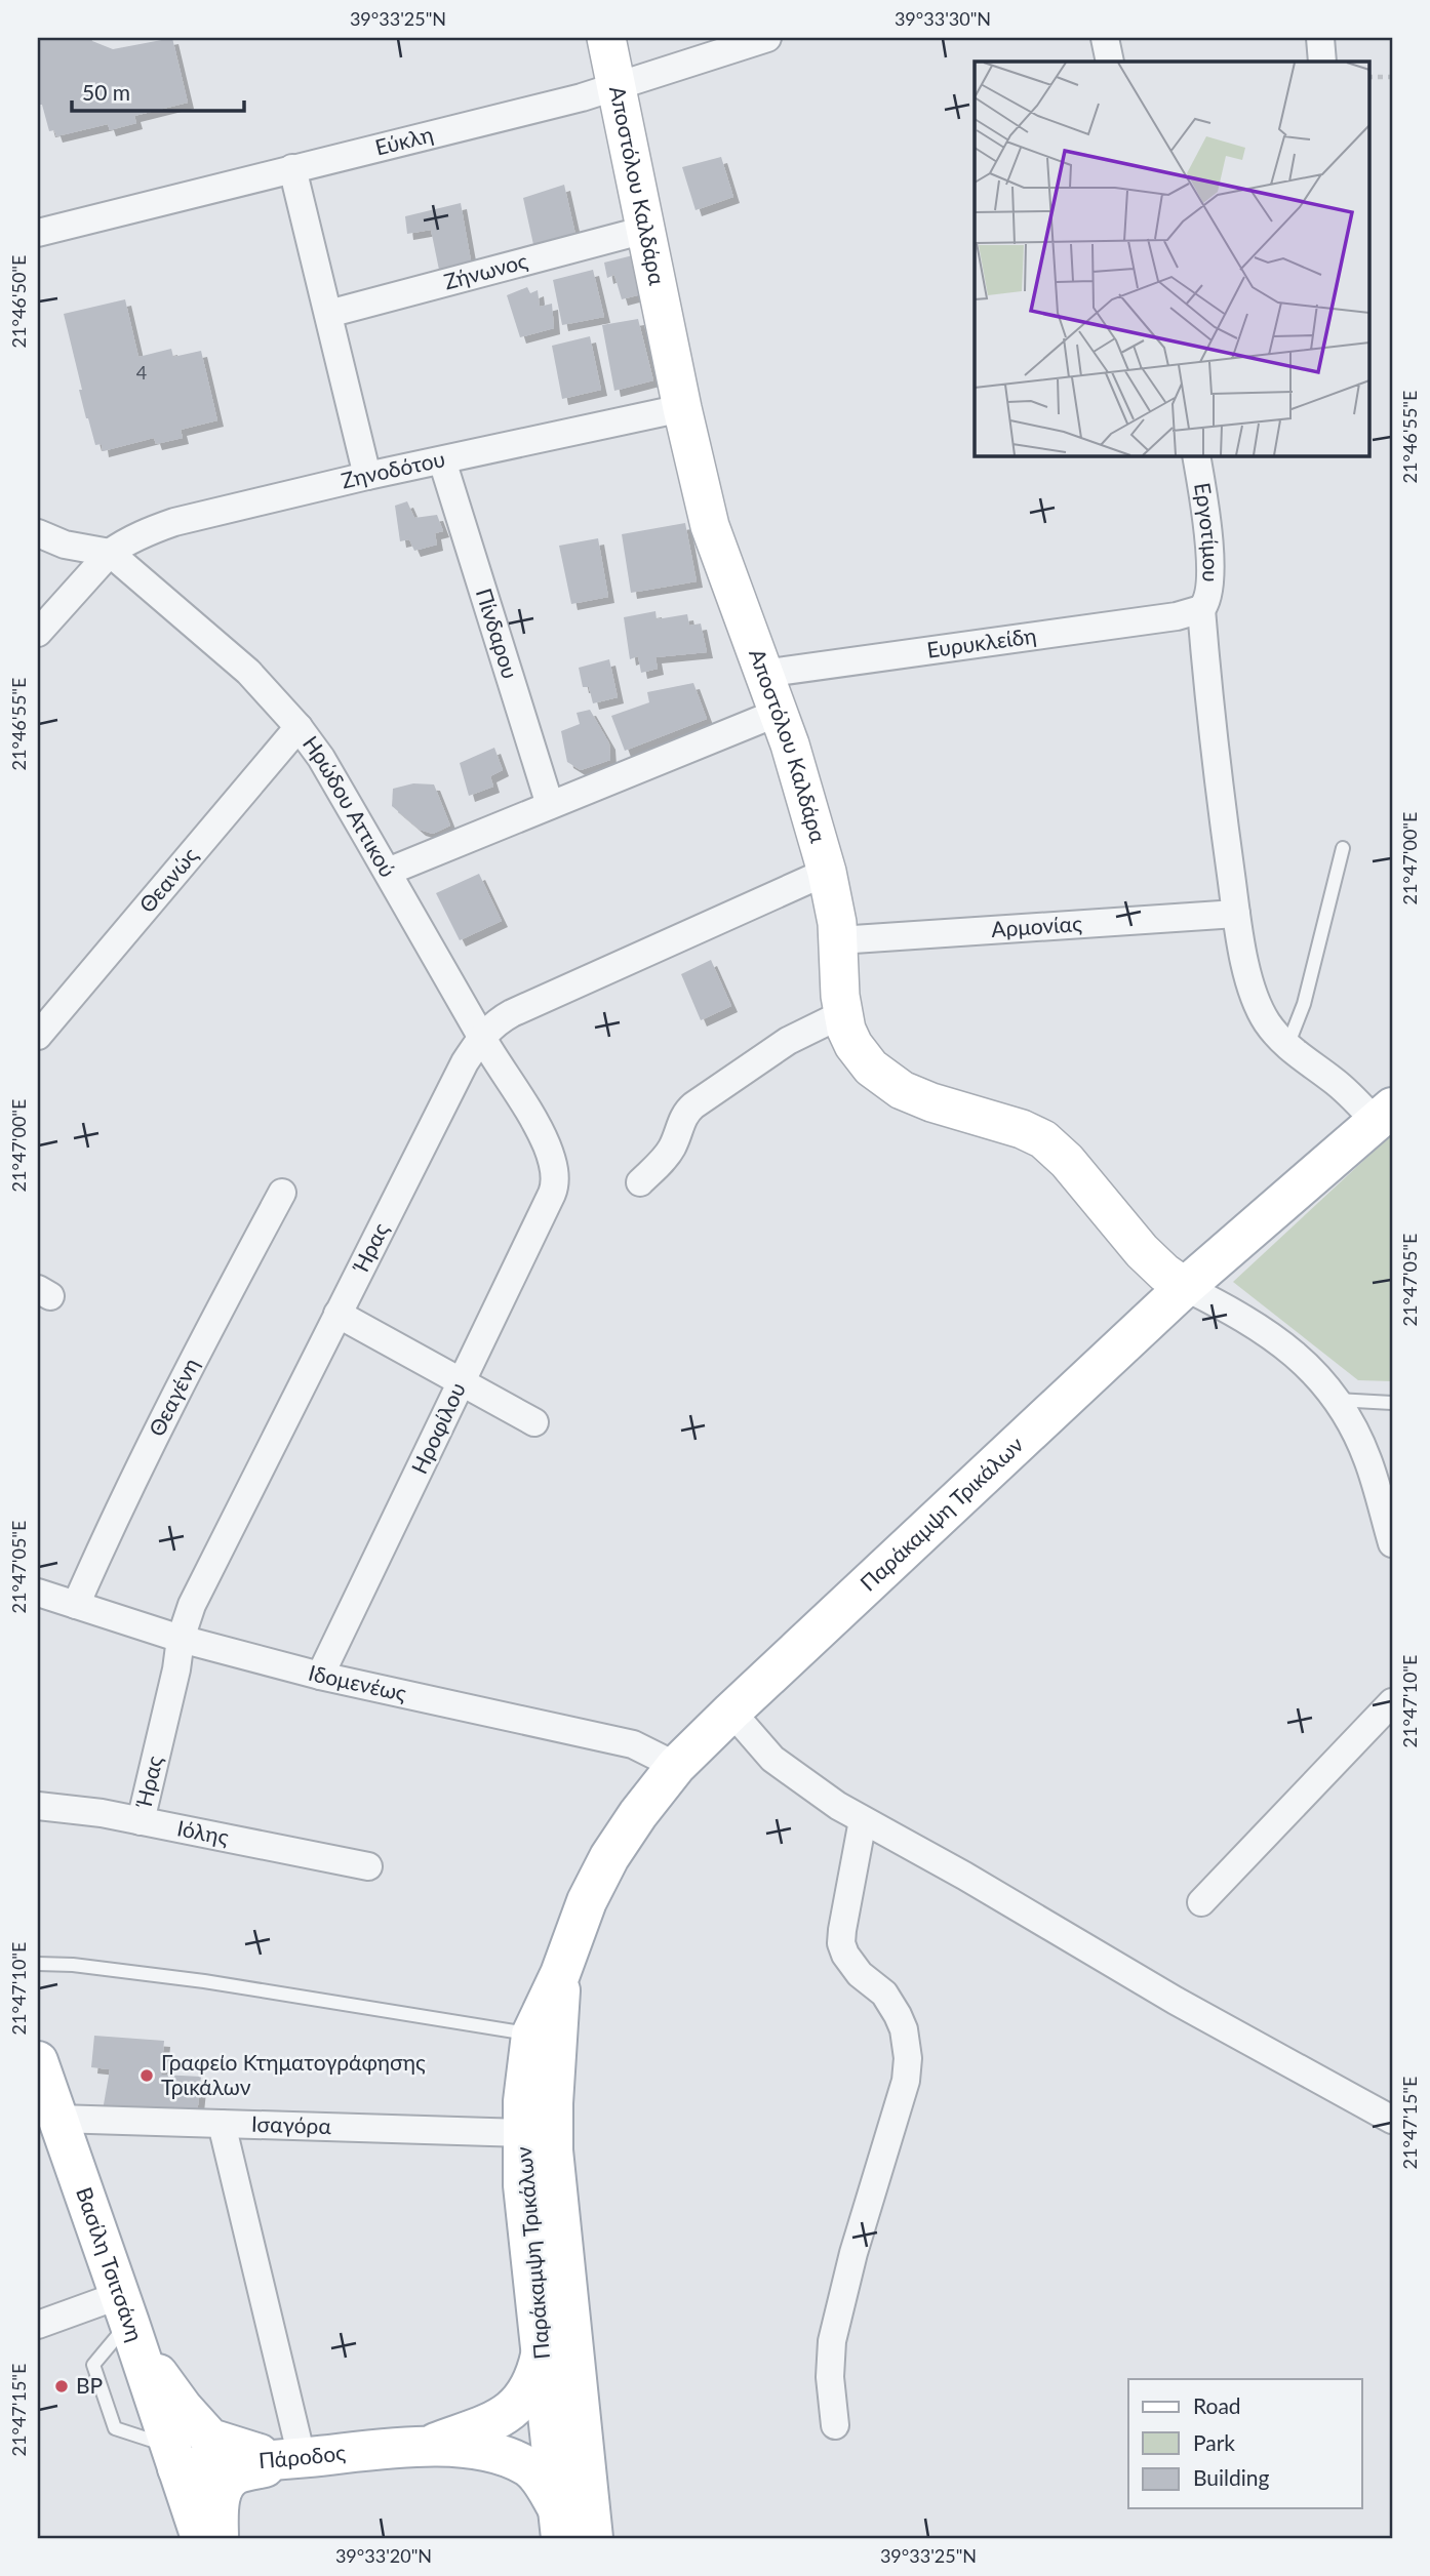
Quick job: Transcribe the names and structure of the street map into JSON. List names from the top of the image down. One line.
{"streets":{"main road":["Παράκαμψη Τρικάλων","Βασίλη Τσιτσάνη","Πάροδος"],"street":["Εύκλη","Αποστόλου Καλδάρα","Ζήνωνος","Ζηνοδότου","Εργοτίμου","Πίνδαρου","Ευρυκλείδη","Ηρώδου Αττικού","Θεανώς","Αρμονίας","Ήρας","Θεαγένη","Ηροφίλου","Ιδομενέως","Ιόλης","Ισαγόρα"]},"crossings":[["Εύκλη","Αποστόλου Καλδάρα"],["Αποστόλου Καλδάρα","Ζήνωνος"],["Αποστόλου Καλδάρα","Ζηνοδότου"],["Αποστόλου Καλδάρα","Ευρυκλείδη"],["Αποστόλου Καλδάρα","Αρμονίας"],["Αποστόλου Καλδάρα","Ήρας"],["Αποστόλου Καλδάρα","Παράκαμψη Τρικάλων"],["Ζηνοδότου","Πίνδαρου"],["Ζηνοδότου","Ηρώδου Αττικού"],["Εργοτίμου","Ευρυκλείδη"],["Εργοτίμου","Αρμονίας"],["Εργοτίμου","Παράκαμψη Τρικάλων"],["Ηρώδου Αττικού","Θεανώς"],["Ηρώδου Αττικού","Ήρας"],["Ηρώδου Αττικού","Ηροφίλου"],["Ήρας","Ιδομενέως"],["Ήρας","Ιόλης"],["Θεαγένη","Ιδομενέως"],["Ηροφίλου","Ιδομενέως"],["Παράκαμψη Τρικάλων","Ιδομενέως"],["Παράκαμψη Τρικάλων","Ισαγόρα"],["Ισαγόρα","Βασίλη Τσιτσάνη"],["Βασίλη Τσιτσάνη","Πάροδος"]],"places":["Γραφείο Κτηματογράφησης Τρικάλων","BP"],"house_numbers":["4"],"legend":["Road","Park","Building"],"scale_bar":"50 m","coordinates":["39°33'25\"N","39°33'30\"N","21°46'50\"E","21°46'55\"E","21°47'00\"E","21°47'05\"E","21°47'10\"E","21°47'15\"E","39°33'20\"N"]}
